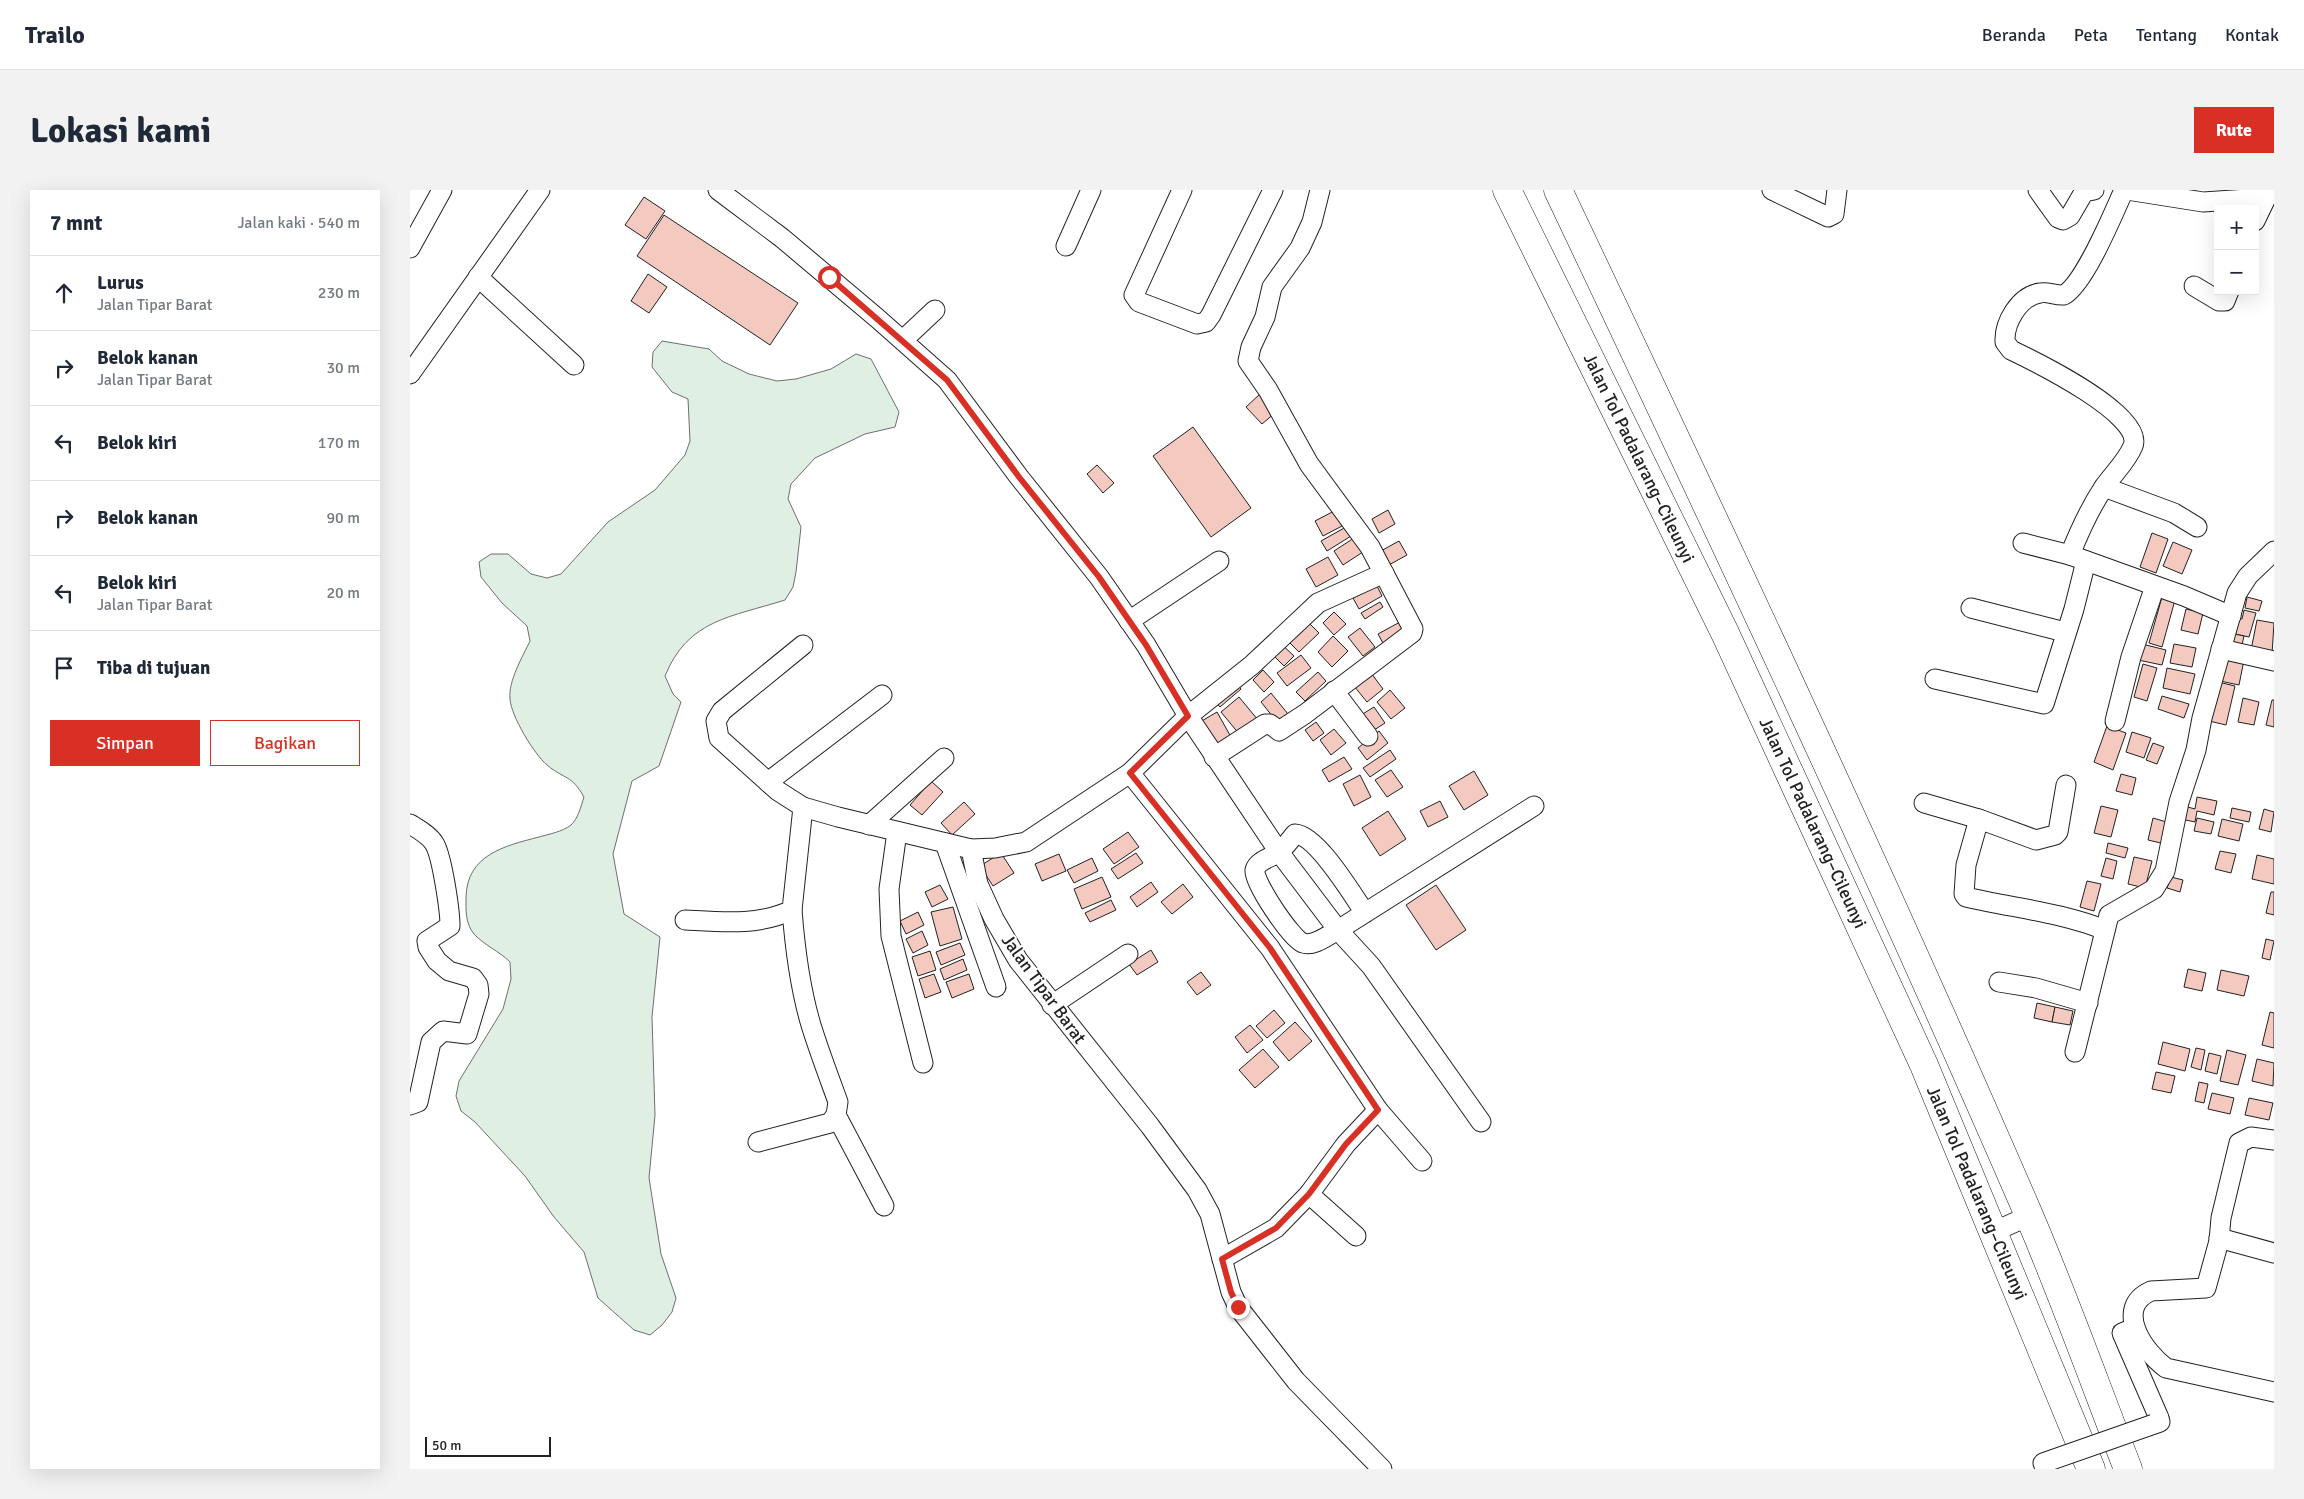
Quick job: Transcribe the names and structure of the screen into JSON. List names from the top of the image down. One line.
{"streets":{"highway":["Jalan Tol Padalarang–Cileunyi"],"street":["Jalan Tipar Barat"]},"scale_bar":"50 m","page":{"header":"Trailo","nav":["Beranda","Peta","Tentang","Kontak"],"buttons":["Rute",["Simpan","Bagikan"]],"title":"Lokasi kami","heading":["7 mnt","Jalan kaki · 540 m"],"map_buttons":["+","−"],"list":[["Lurus","Jalan Tipar Barat","230 m"],["Belok kanan","Jalan Tipar Barat","30 m"],["Belok kiri","170 m"],["Belok kanan","90 m"],["Belok kiri","Jalan Tipar Barat","20 m"],"Tiba di tujuan"],"scale":"50 m"}}
